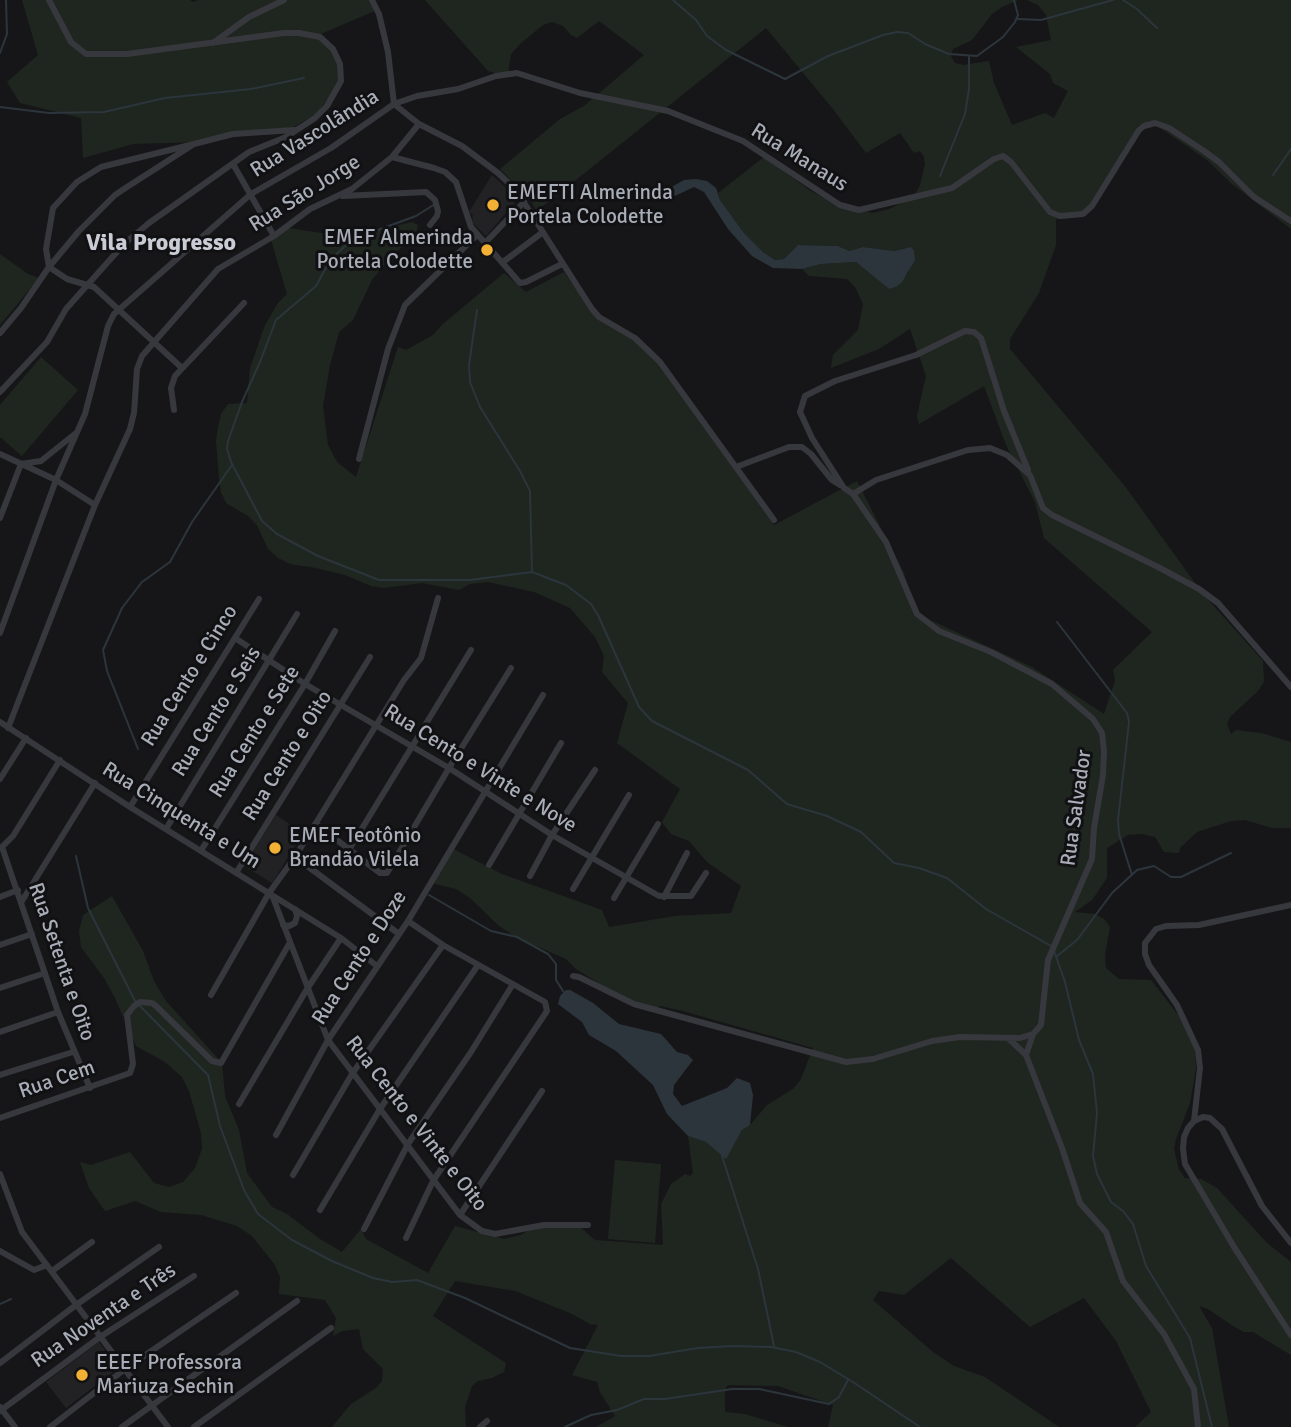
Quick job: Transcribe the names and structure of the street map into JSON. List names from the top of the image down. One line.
{"streets":{"street":["Rua Vascolândia","Rua Manaus","Rua São Jorge","Rua Cento e Cinco","Rua Cento e Seis","Rua Cento e Sete","Rua Cento e Oito","Rua Cento e Vinte e Nove","Rua Salvador","Rua Cinquenta e Um","Rua Cento e Doze","Rua Setenta e Oito","Rua Cem","Rua Cento e Vinte e Oito","Rua Noventa e Três"]},"crossings":[["Rua Vascolândia","Rua Manaus"],["Rua Vascolândia","Rua São Jorge"],["Rua São Jorge","Rua Cinquenta e Um"],["Rua Cento e Cinco","Rua Cento e Vinte e Nove"],["Rua Cento e Cinco","Rua Cinquenta e Um"],["Rua Cento e Seis","Rua Cento e Vinte e Nove"],["Rua Cento e Seis","Rua Cinquenta e Um"],["Rua Cento e Sete","Rua Cento e Vinte e Nove"],["Rua Cento e Sete","Rua Cinquenta e Um"],["Rua Cento e Oito","Rua Cento e Vinte e Nove"],["Rua Cento e Oito","Rua Cinquenta e Um"],["Rua Cento e Vinte e Nove","Rua Cento e Doze"],["Rua Cinquenta e Um","Rua Cento e Doze"],["Rua Cinquenta e Um","Rua Cento e Vinte e Oito"],["Rua Cento e Doze","Rua Cento e Vinte e Oito"],["Rua Setenta e Oito","Rua Cem"],["Rua Cem","Rua Cento e Vinte e Oito"]],"districts":["Vila Progresso"],"places":["EMEFTI Almerinda Portela Colodette","EMEF Almerinda Portela Colodette","EMEF Teotônio Brandão Vilela","EEEF Professora Mariuza Sechin"]}
